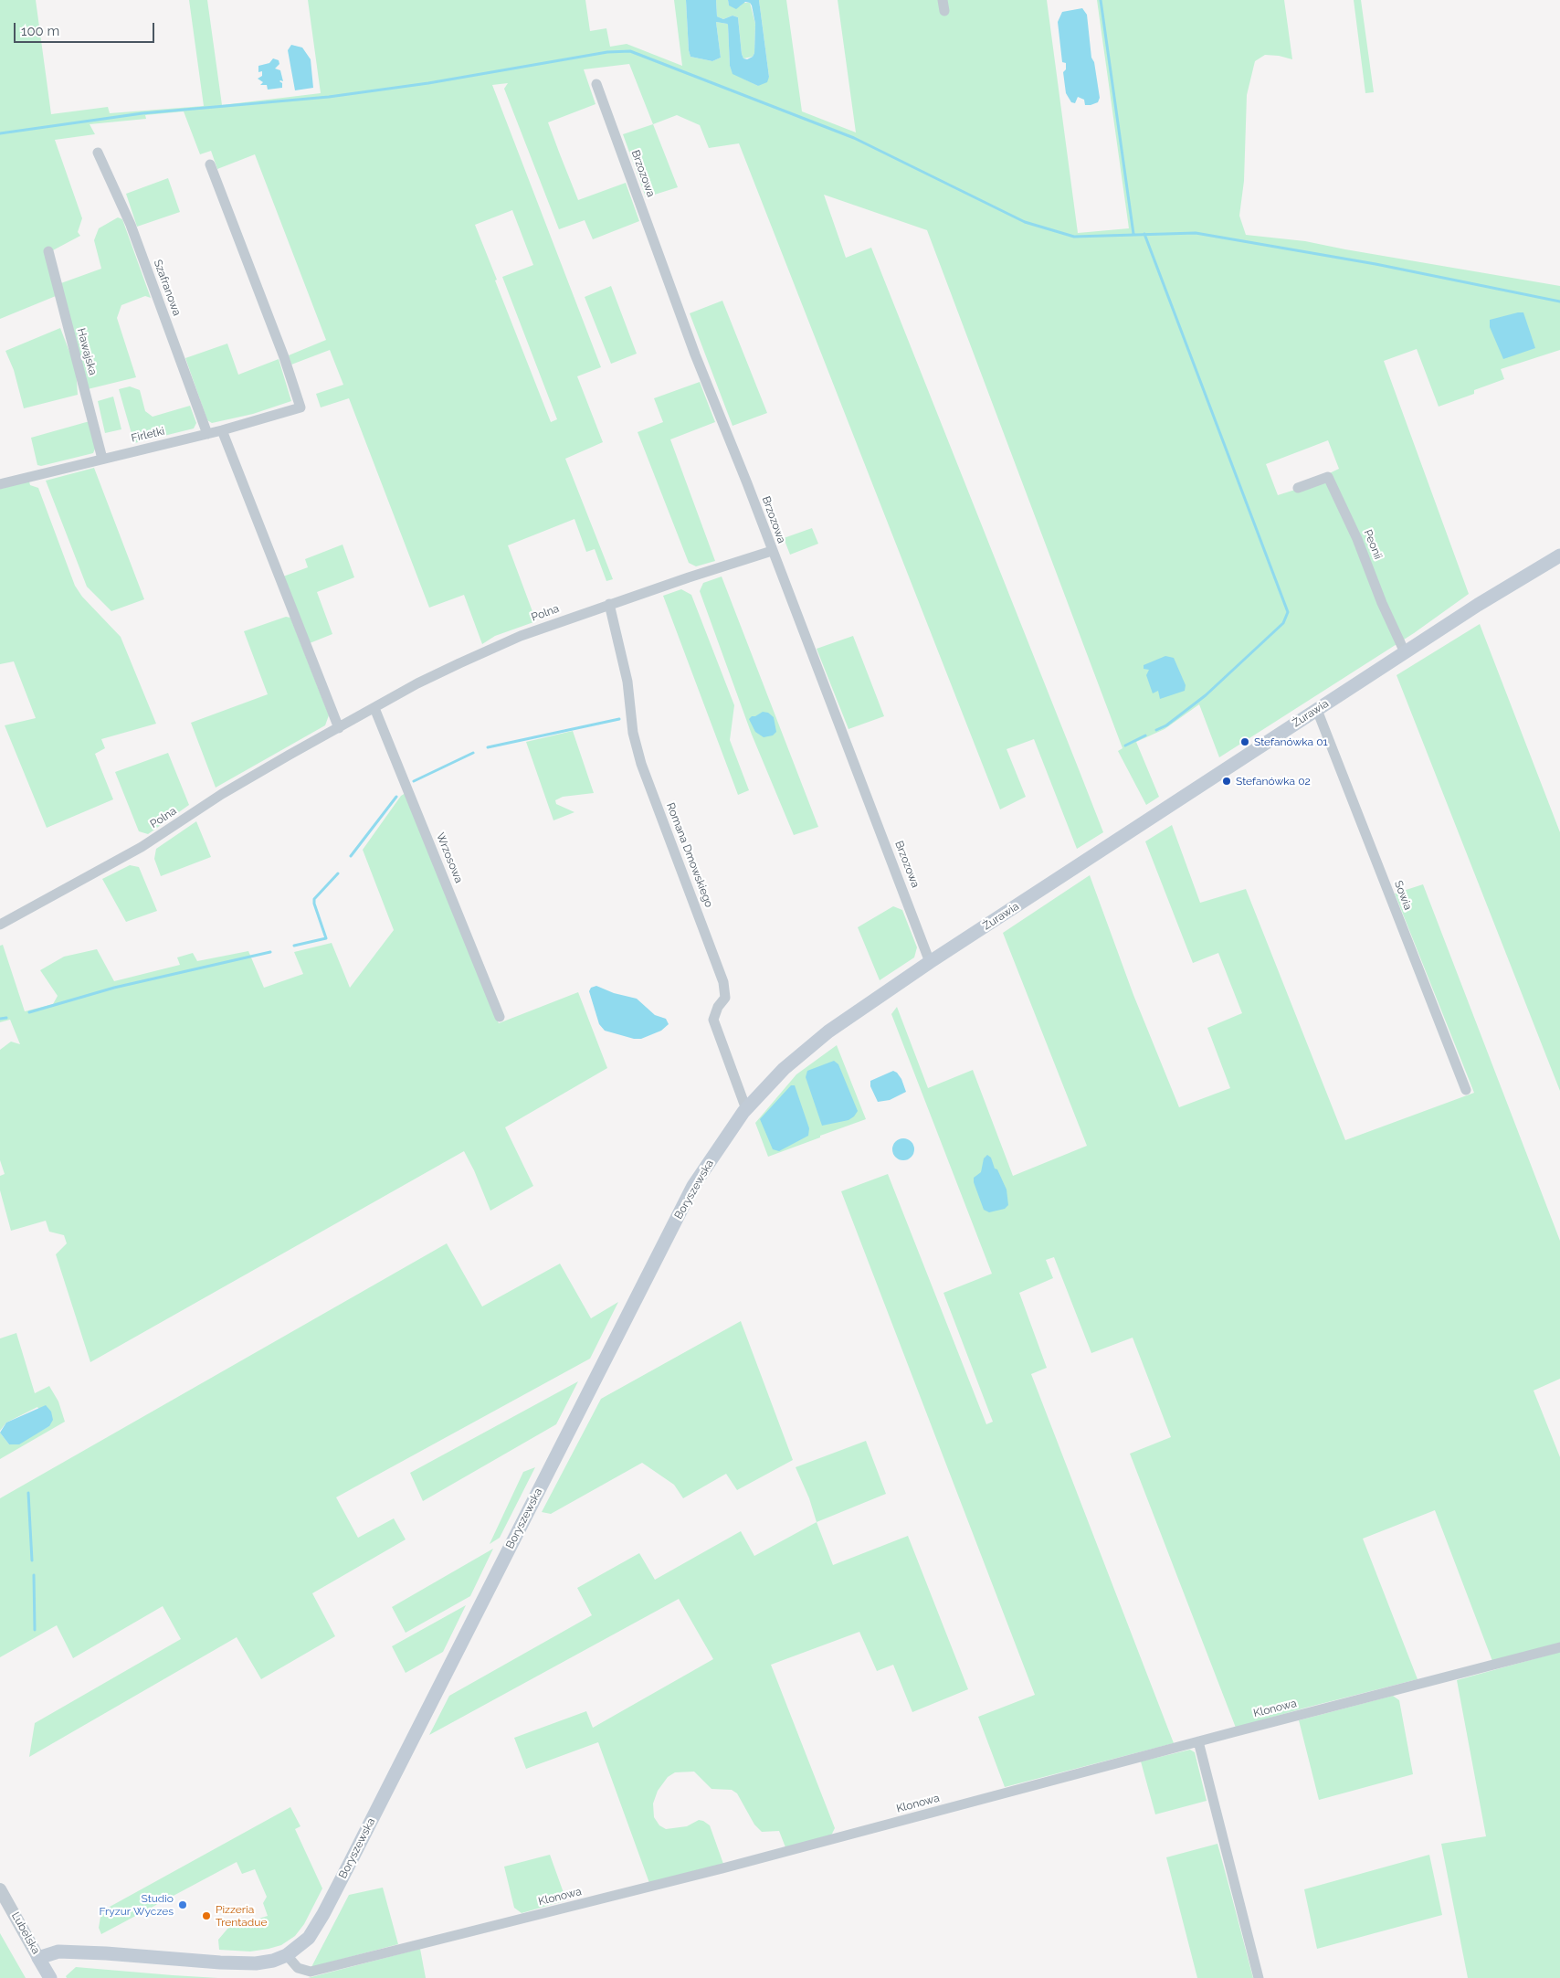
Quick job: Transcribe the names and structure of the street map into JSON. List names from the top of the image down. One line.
{"streets":{"main road":["Żurawia","Boryszewska","Lubelska"],"street":["Brzozowa","Szafranowa","Hawajska","Firletki","Peonii","Polna","Romana Dmowskiego","Wrzosowa","Sowia","Klonowa"]},"crossings":[["Brzozowa","Polna"],["Brzozowa","Boryszewska"],["Szafranowa","Firletki"],["Hawajska","Firletki"],["Peonii","Żurawia"],["Polna","Romana Dmowskiego"],["Polna","Wrzosowa"],["Żurawia","Sowia"],["Żurawia","Boryszewska"],["Romana Dmowskiego","Boryszewska"],["Boryszewska","Klonowa"],["Boryszewska","Lubelska"]],"places":["Stefanówka 01","Stefanówka 02","Studio Fryzur Wyczes","Pizzeria Trentadue"],"scale_bar":"100 m"}
